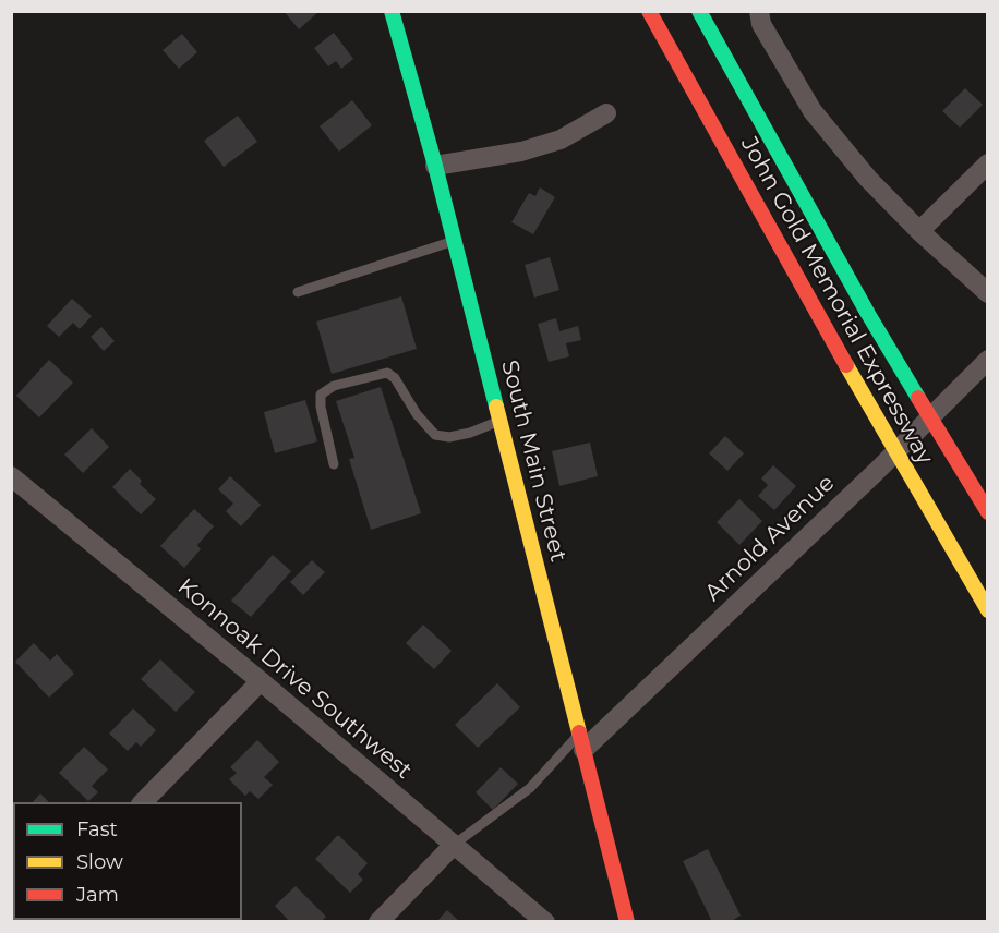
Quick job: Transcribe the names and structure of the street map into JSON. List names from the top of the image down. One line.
{"streets":{"main road":["John Gold Memorial Expressway","South Main Street"],"street":["Arnold Avenue","Konnoak Drive Southwest"]},"crossings":[["South Main Street","Arnold Avenue"]],"legend":["Fast","Slow","Jam"]}
